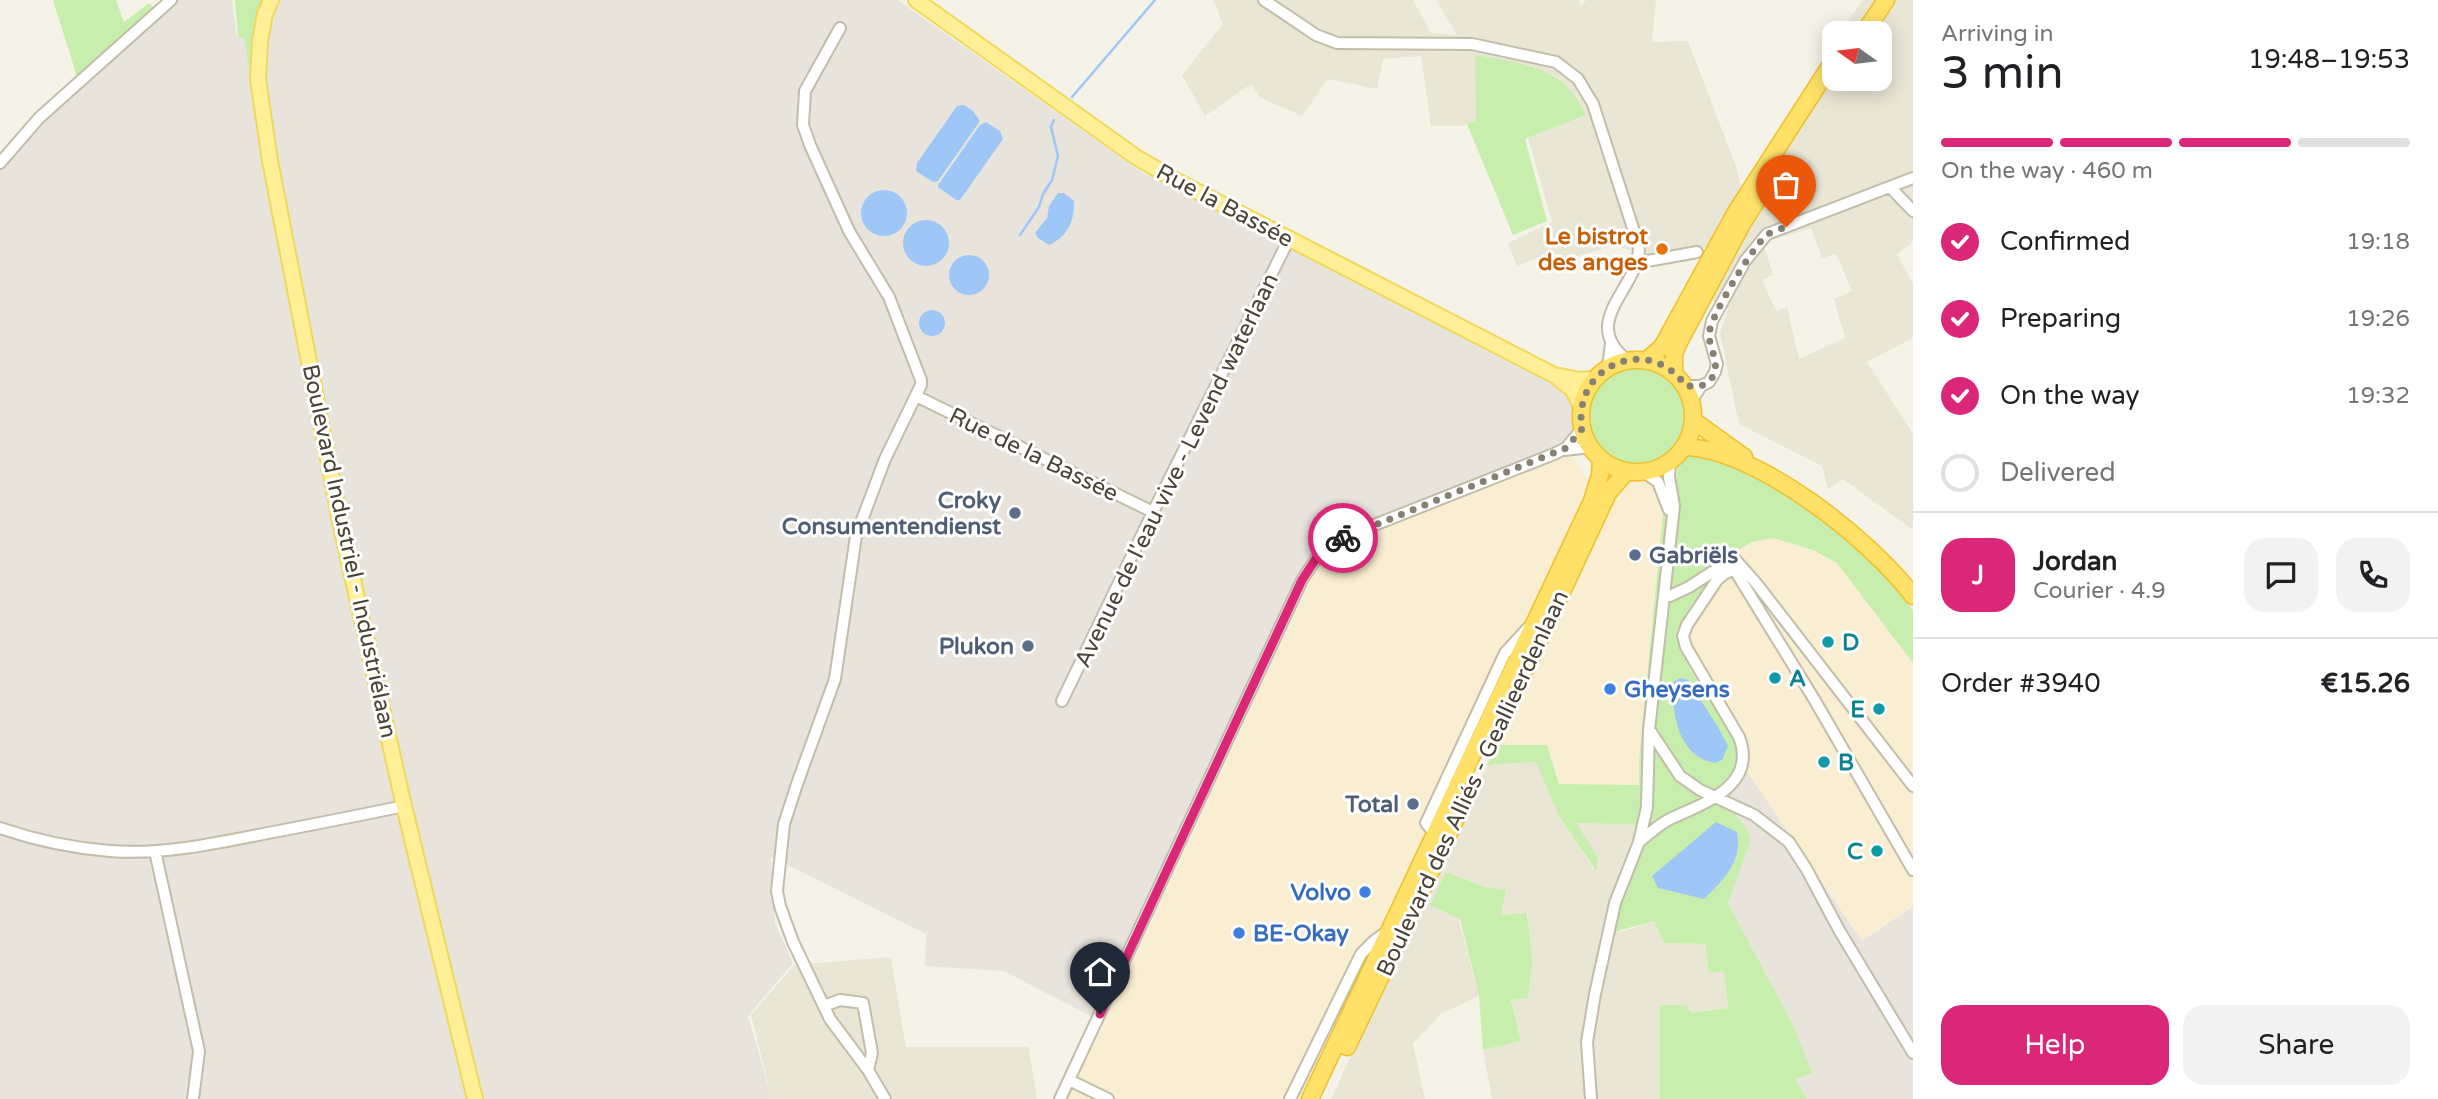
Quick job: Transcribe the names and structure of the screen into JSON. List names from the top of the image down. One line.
{"streets":{"highway":["Boulevard des Alliés - Geallieerdenlaan"],"main road":["Rue la Bassée","Boulevard Industriel - Industriélaan"],"street":["Rue de la Bassée","Avenue de l'eau vive - Levend waterlaan"]},"crossings":[["Rue la Bassée","Avenue de l'eau vive - Levend waterlaan"],["Rue la Bassée","Boulevard des Alliés - Geallieerdenlaan"],["Rue de la Bassée","Avenue de l'eau vive - Levend waterlaan"]],"places":["Le bistrot des anges","Croky Consumentendienst","Gabriëls","D","Plukon","A","Gheysens","E","B","Total","C","Volvo","BE-Okay"],"north":"left","page":{"heading":["3 min","Arriving in","19:48–19:53"],"panel":["Jordan","Courier · 4.9","Order #3940","€15.26"],"bar":"On the way · 460 m","list":[["Confirmed","19:18"],["Preparing","19:26"],["On the way","19:32"],"Delivered"],"round":"J","buttons":["Help","Share"]}}
